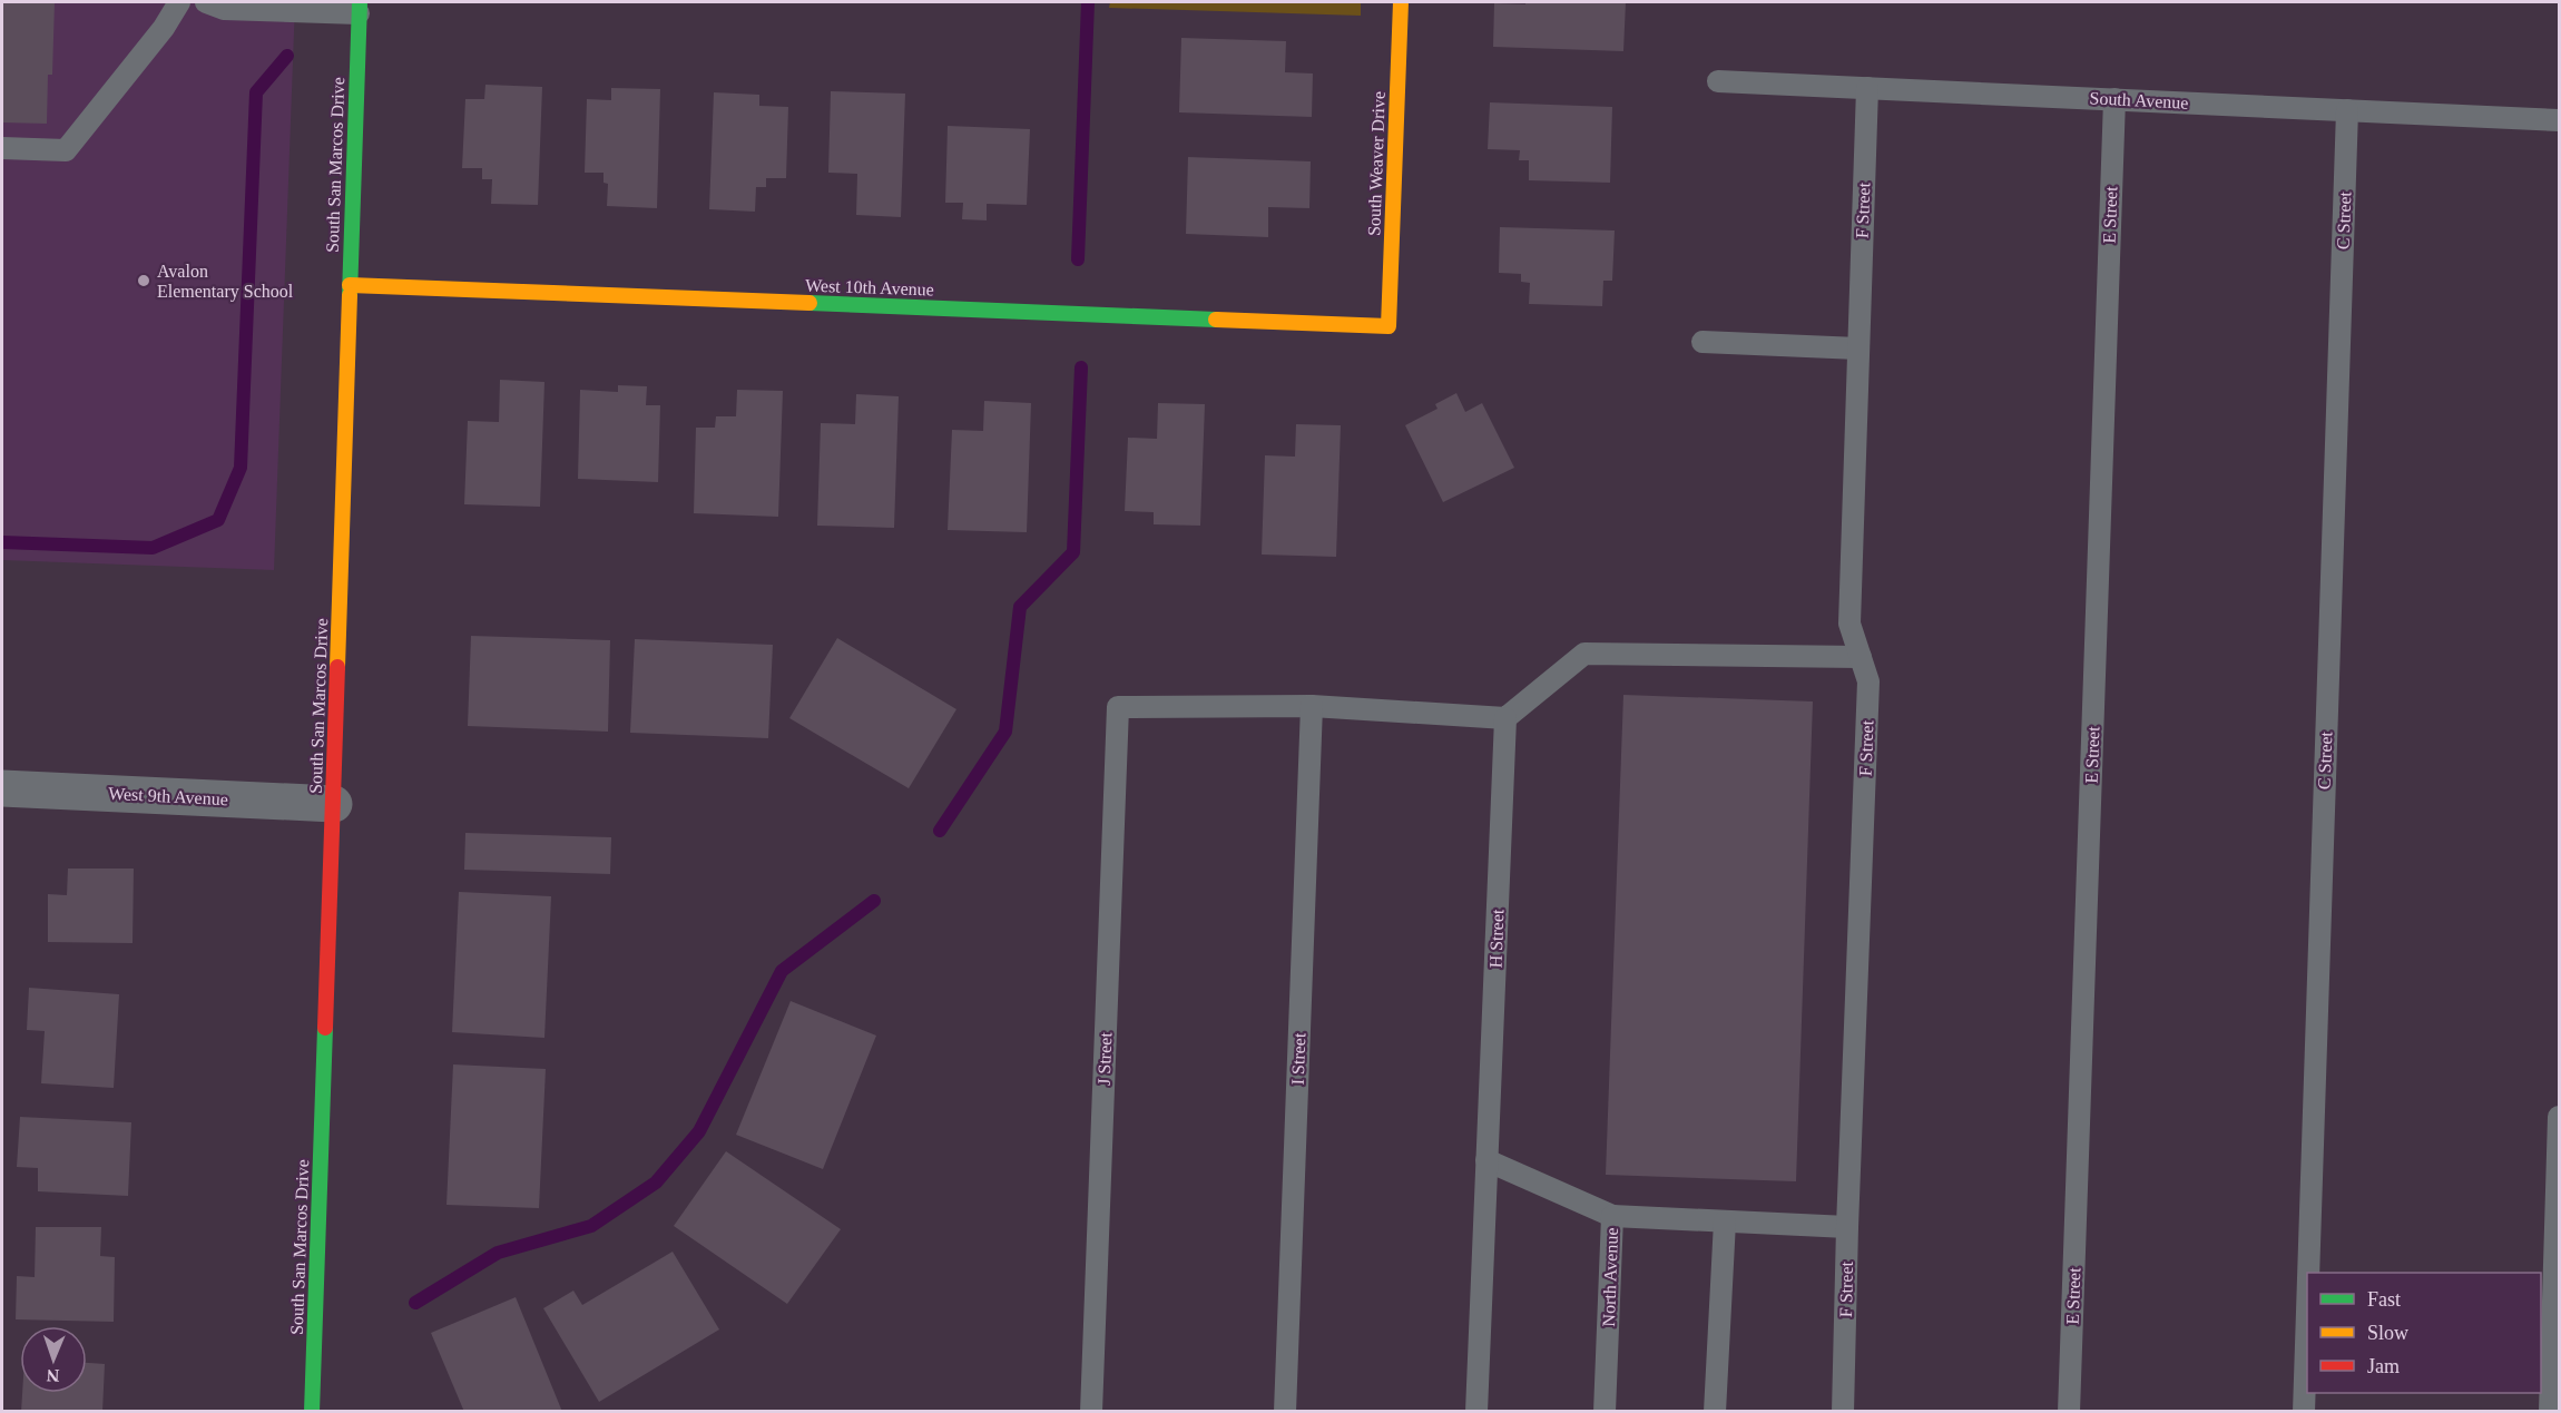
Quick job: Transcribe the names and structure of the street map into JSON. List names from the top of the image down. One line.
{"streets":{"street":["South Weaver Drive","South San Marcos Drive","West 10th Avenue","West 9th Avenue"],"lane":["South Avenue","F Street","E Street","C Street","H Street","J Street","I Street","North Avenue"]},"crossings":[["South Avenue","F Street"],["South Avenue","E Street"],["South Avenue","C Street"],["South Weaver Drive","West 10th Avenue"],["South San Marcos Drive","West 10th Avenue"],["South San Marcos Drive","West 9th Avenue"],["F Street","North Avenue"],["J Street","I Street"]],"places":["Avalon Elementary School"],"legend":["Fast","Slow","Jam"],"north":"bottom"}
